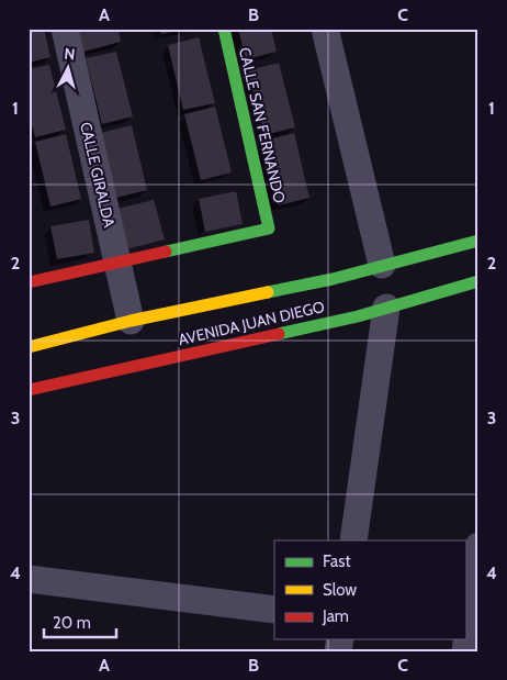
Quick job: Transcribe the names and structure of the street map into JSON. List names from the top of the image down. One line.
{"streets":{"street":["CALLE SAN FERNANDO","CALLE GIRALDA","AVENIDA JUAN DIEGO"]},"crossings":[["CALLE SAN FERNANDO","CALLE GIRALDA"],["CALLE GIRALDA","AVENIDA JUAN DIEGO"]],"legend":["Fast","Slow","Jam"],"scale_bar":"20 m","north":"top","grid":{"columns":["A","B","C"],"rows":["1","2","3","4"]}}
